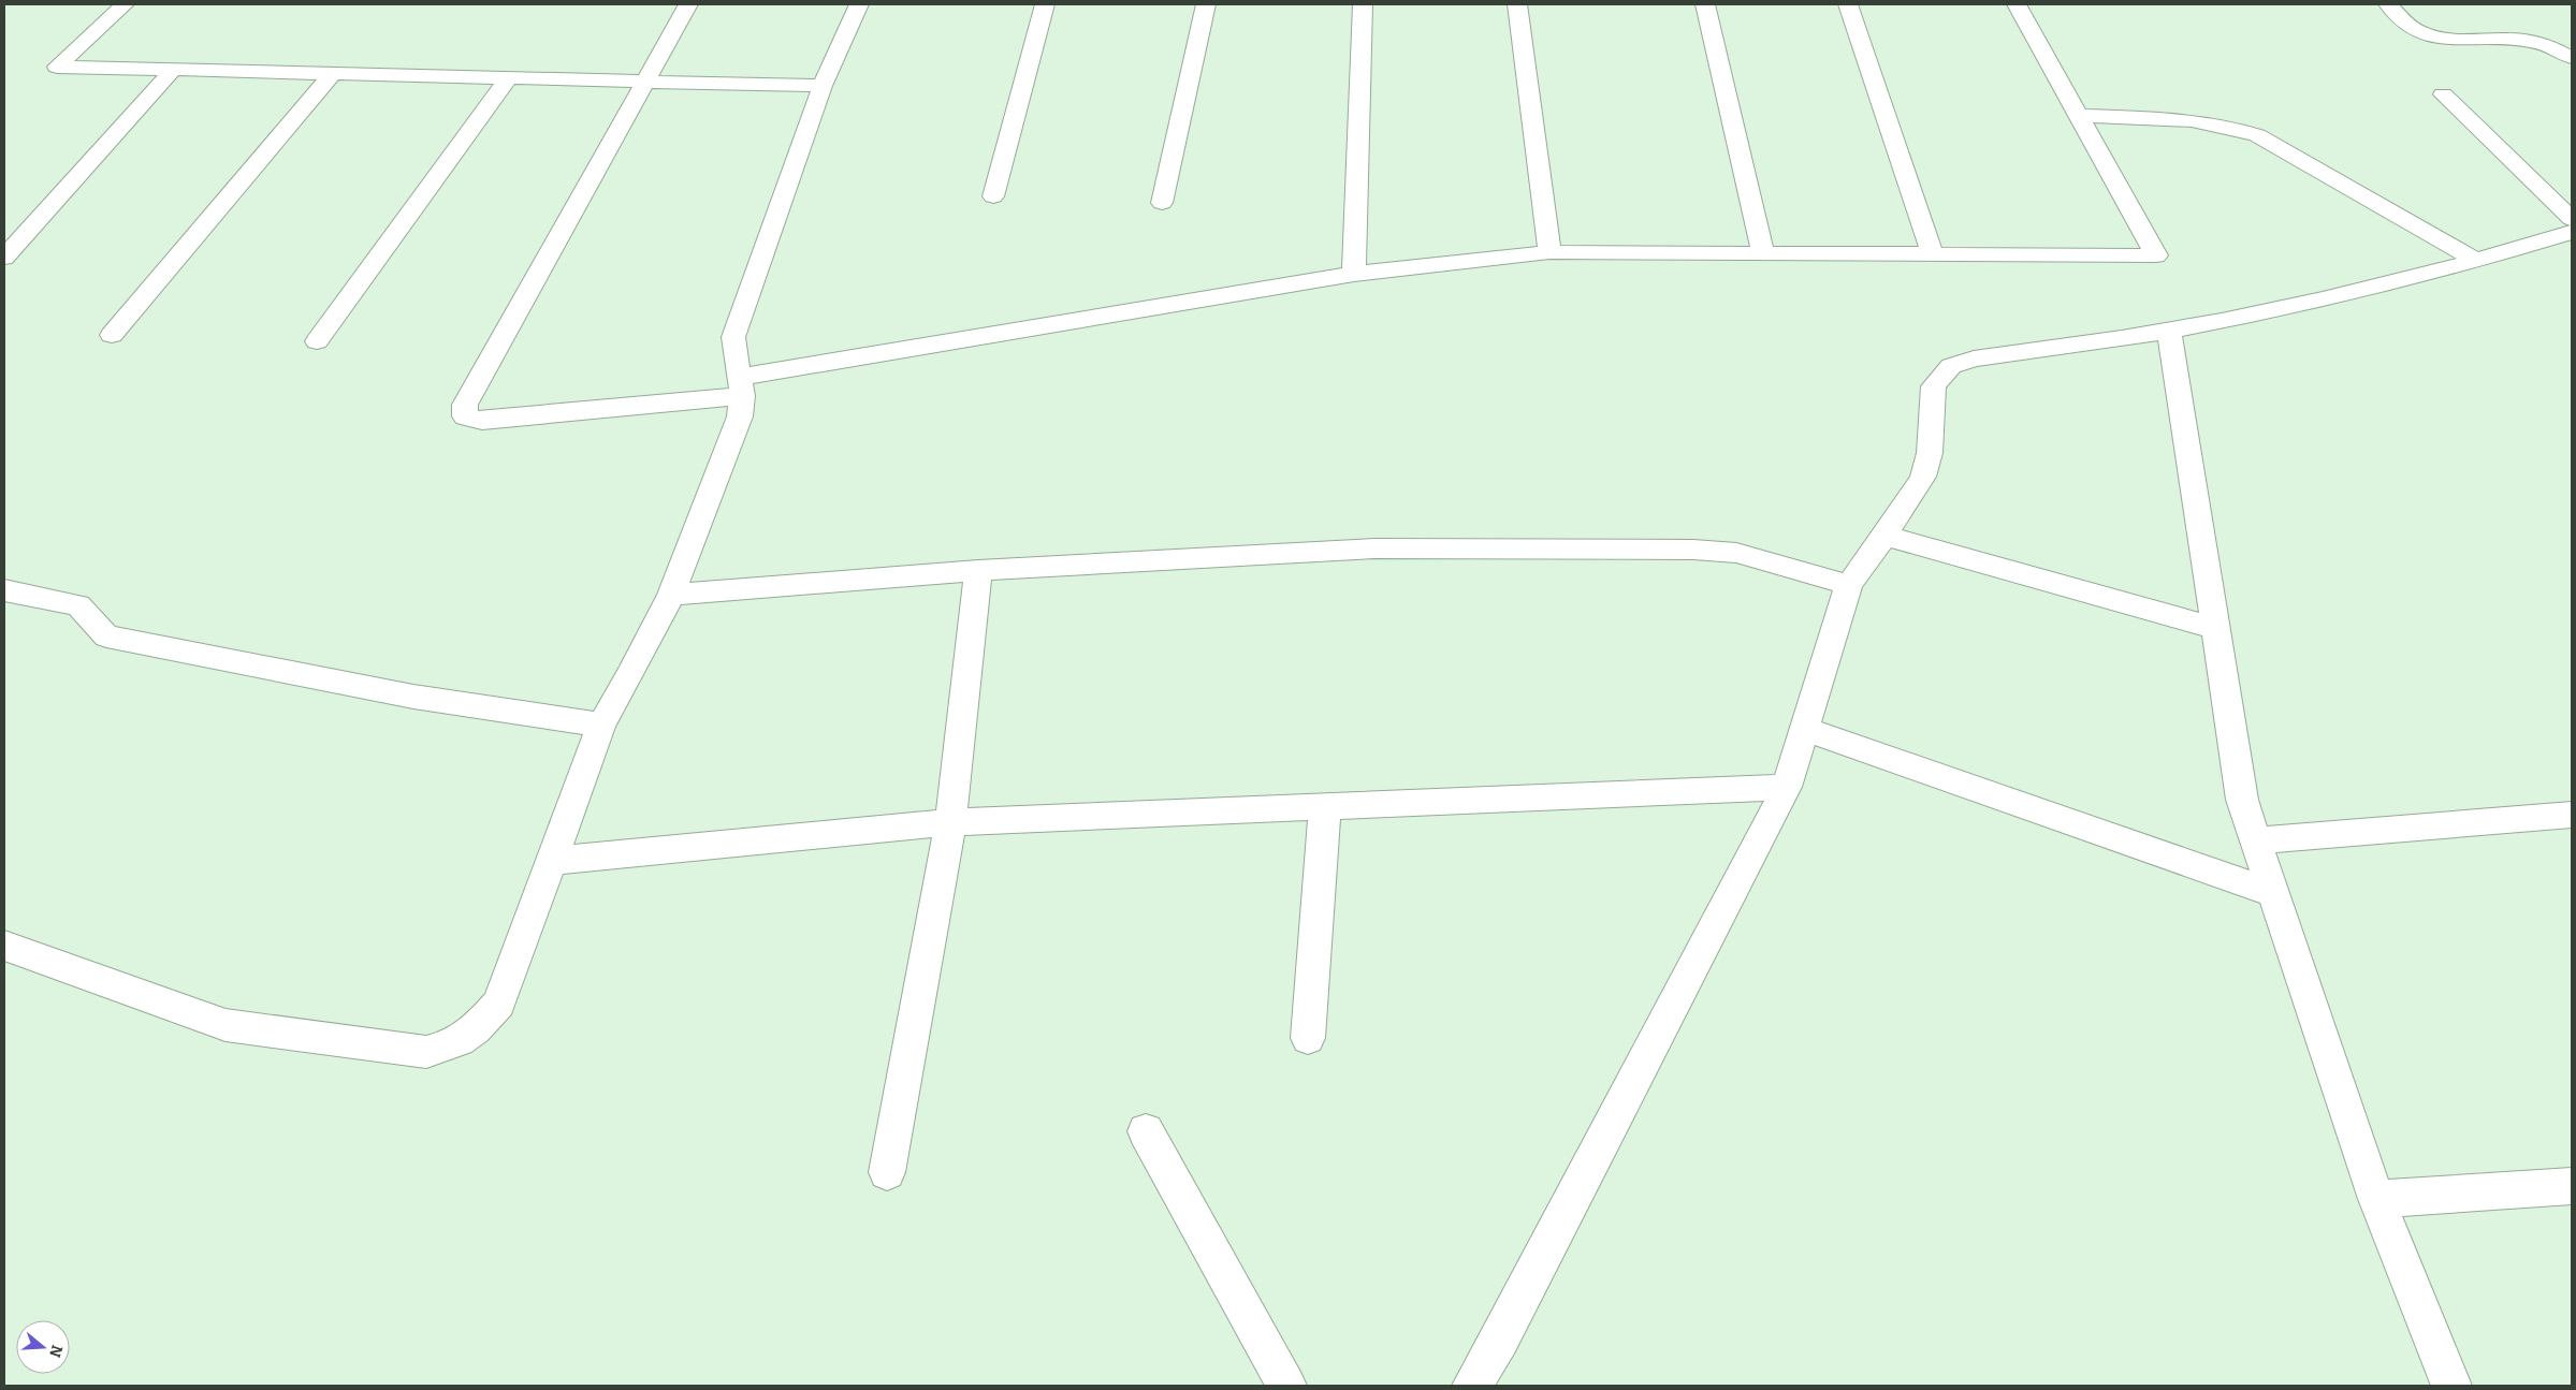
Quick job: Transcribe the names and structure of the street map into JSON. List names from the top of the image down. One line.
{"north":"right"}
